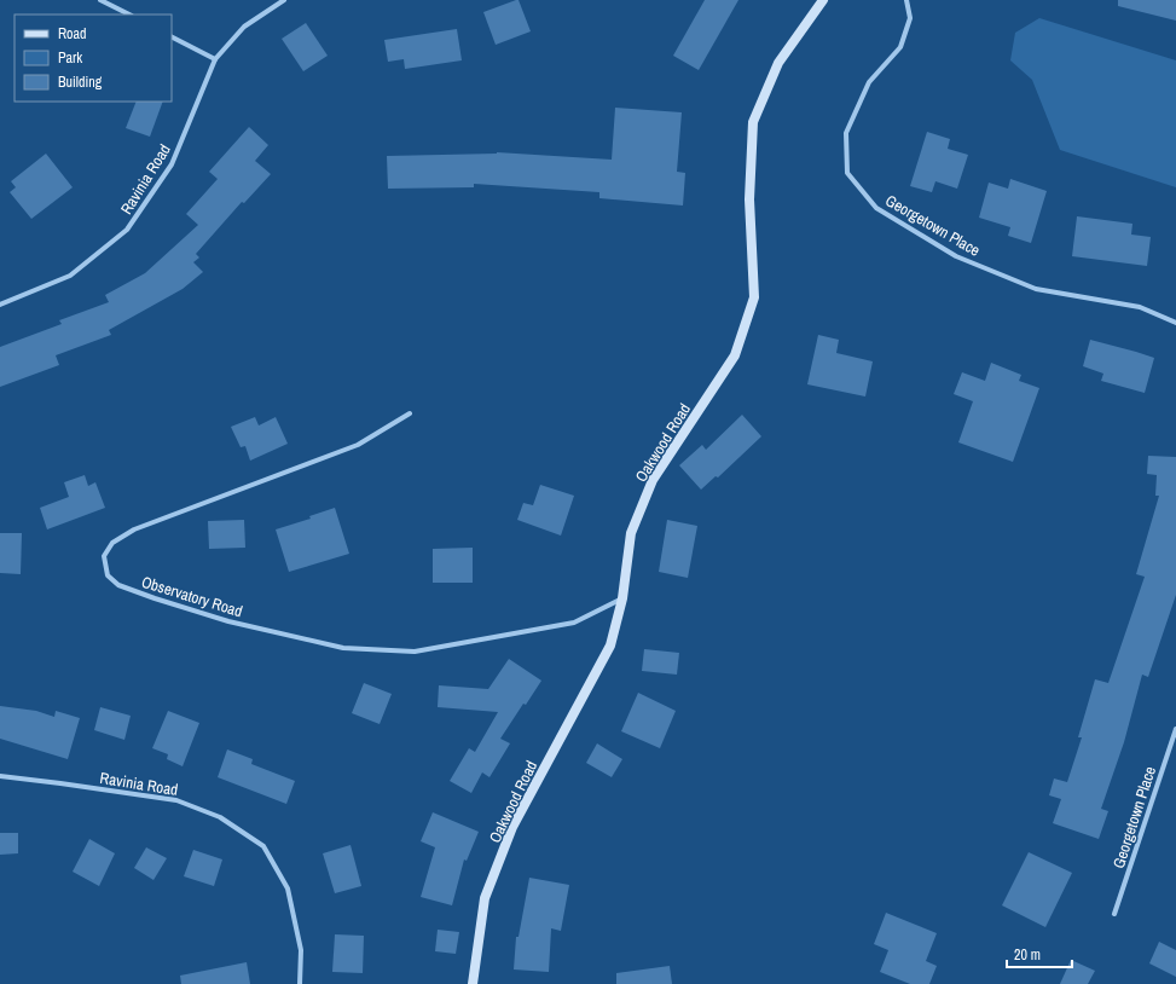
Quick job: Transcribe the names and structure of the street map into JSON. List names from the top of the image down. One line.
{"streets":{"main road":["Oakwood Road"],"street":["Ravinia Road","Georgetown Place","Observatory Road"]},"crossings":[["Oakwood Road","Observatory Road"]],"legend":["Road","Park","Building"],"scale_bar":"20 m"}
